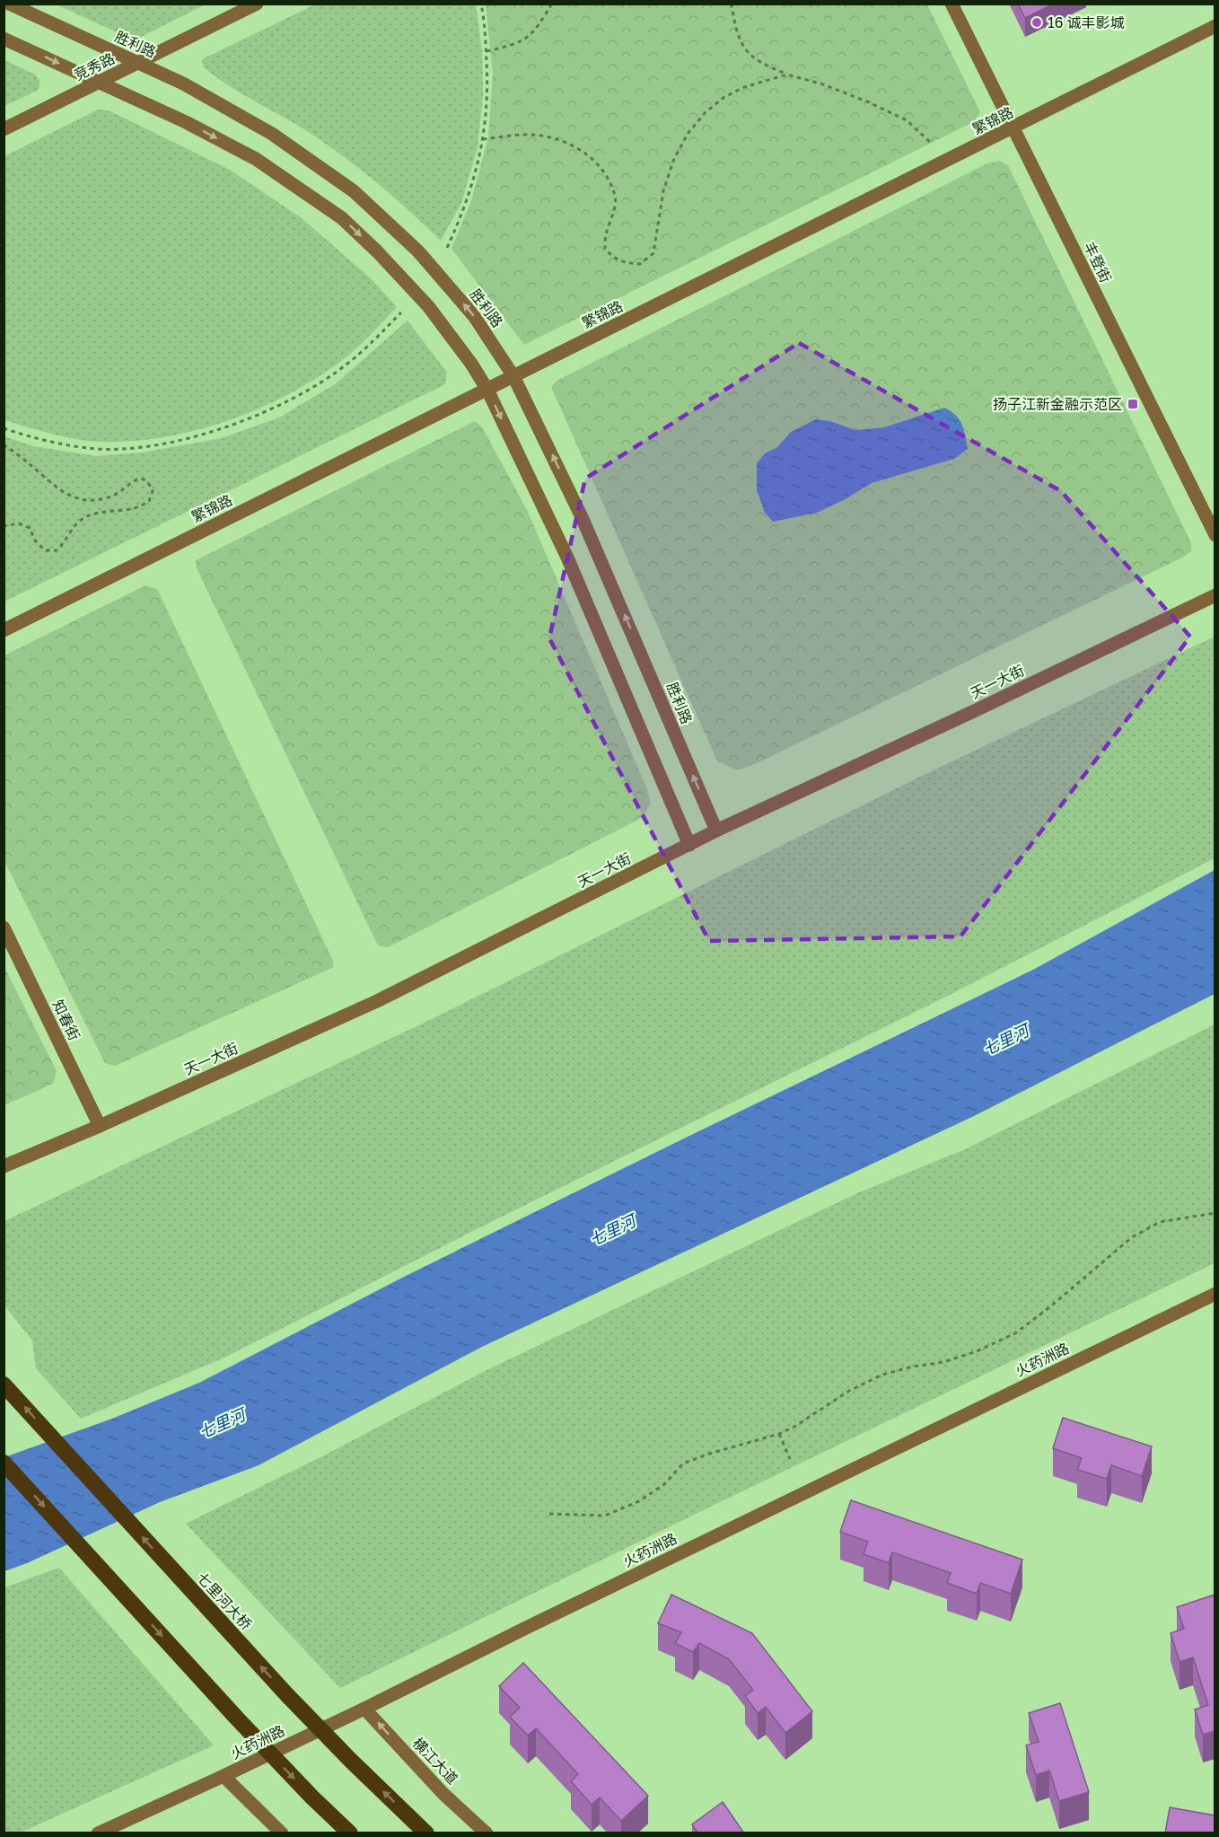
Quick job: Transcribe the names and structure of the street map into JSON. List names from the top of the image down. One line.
{"streets":{"highway":["七里河大桥"],"street":["胜利路","竞秀路","繁锦路","丰登街","天一大街","知春街","火药洲路","横江大道"]},"crossings":[["胜利路","竞秀路"],["胜利路","繁锦路"],["胜利路","天一大街"],["繁锦路","丰登街"],["天一大街","知春街"],["火药洲路","横江大道"]],"one_way":["横江大道"],"water":["七里河"],"places":{"other":["16 诚丰影城"],"transit":["扬子江新金融示范区"]}}
